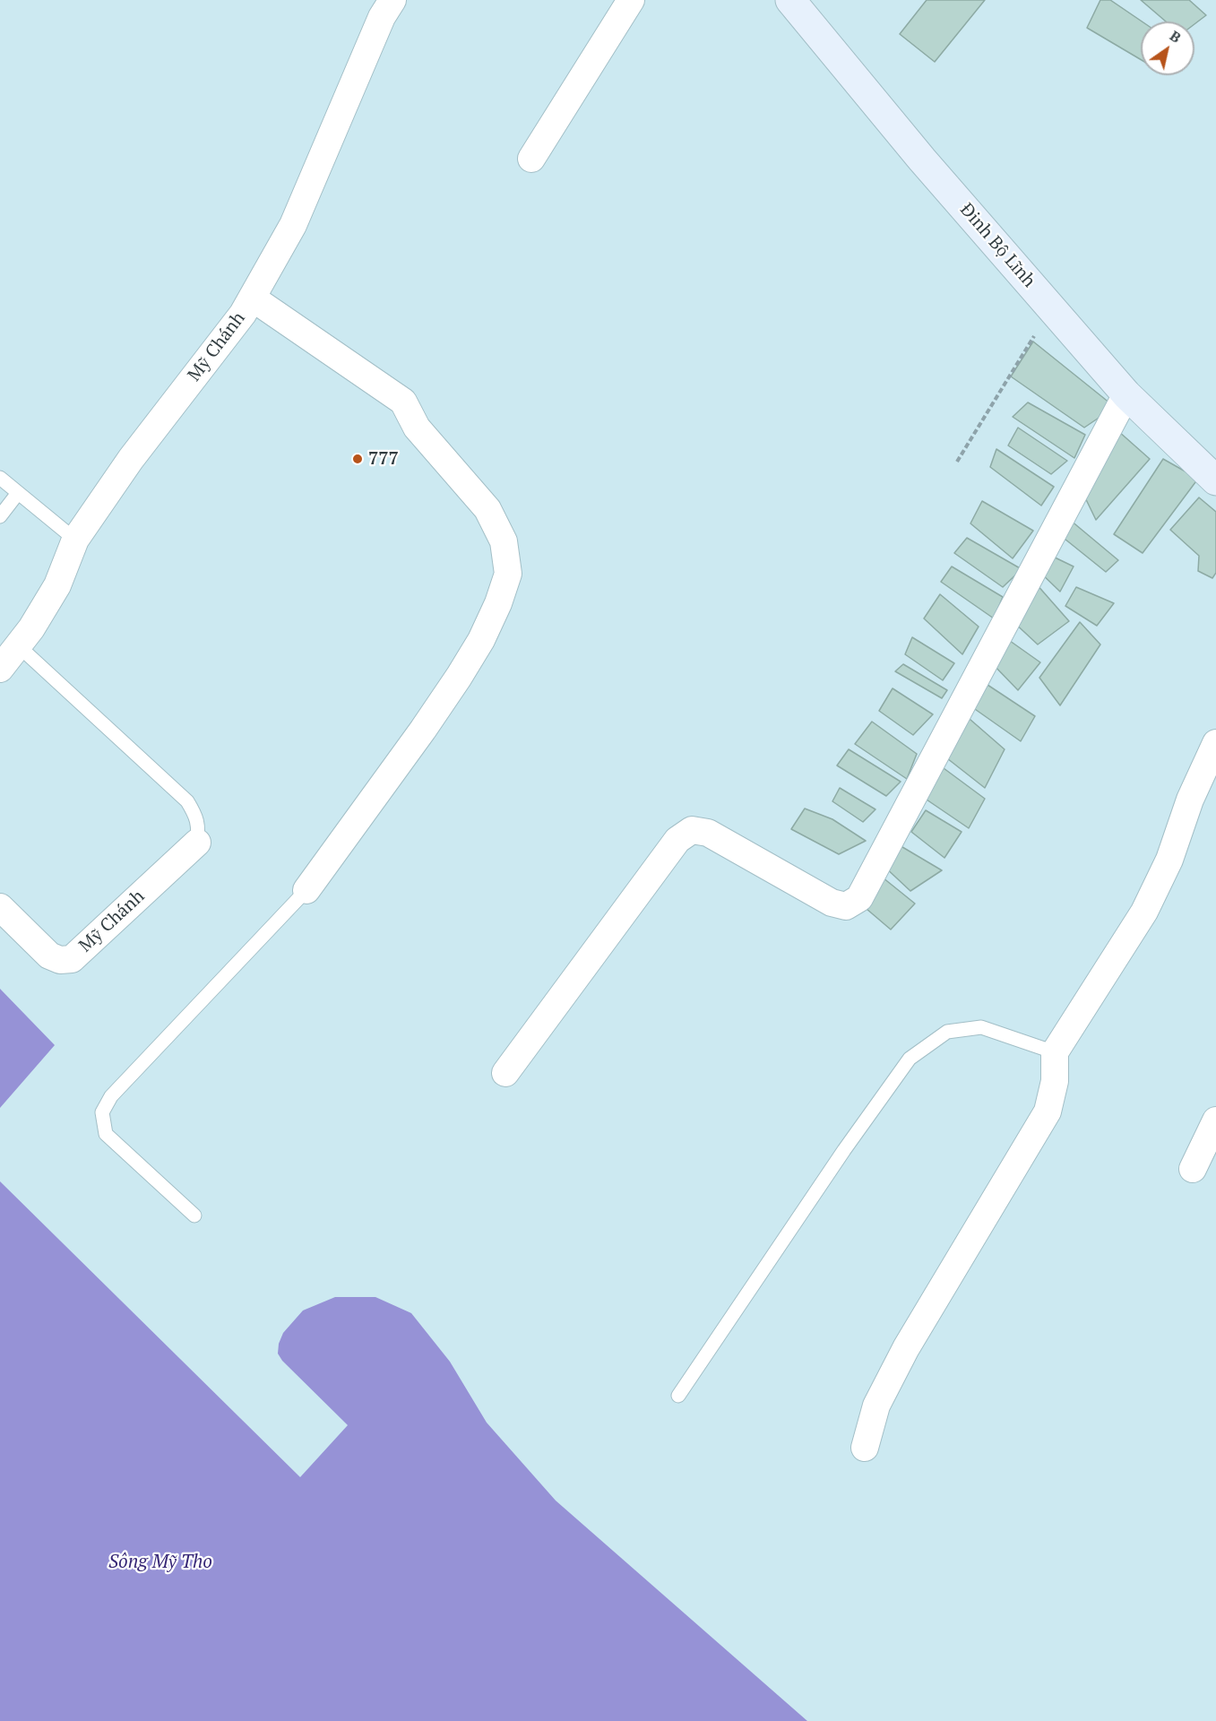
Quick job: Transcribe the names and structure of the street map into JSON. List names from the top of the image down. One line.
{"streets":{"main road":["Đinh Bộ Lĩnh"],"street":["Mỹ Chánh"]},"water":["Sông Mỹ Tho"],"places":["777"],"north":"top right"}
